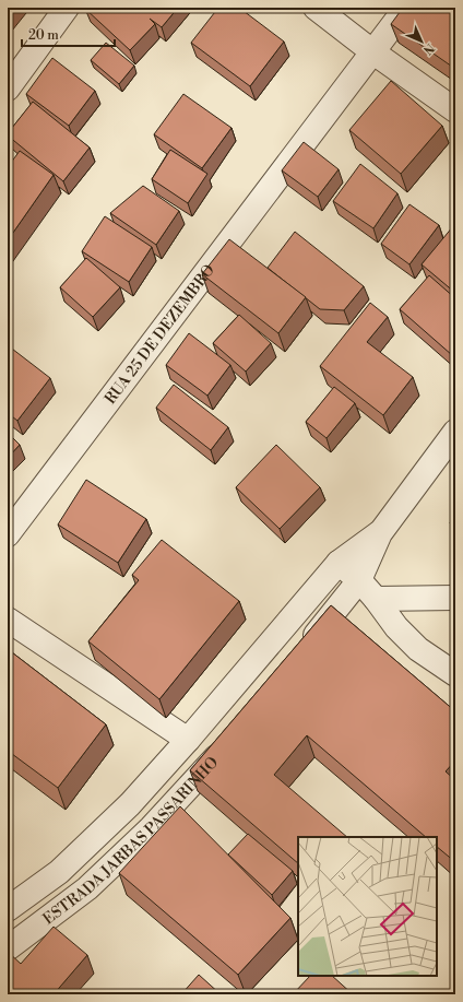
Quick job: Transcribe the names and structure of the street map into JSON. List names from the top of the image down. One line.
{"streets":{"street":["RUA 25 DE DEZEMBRO","ESTRADA JARBAS PASSARINHO"]},"scale_bar":"20 m","north":"bottom right"}
